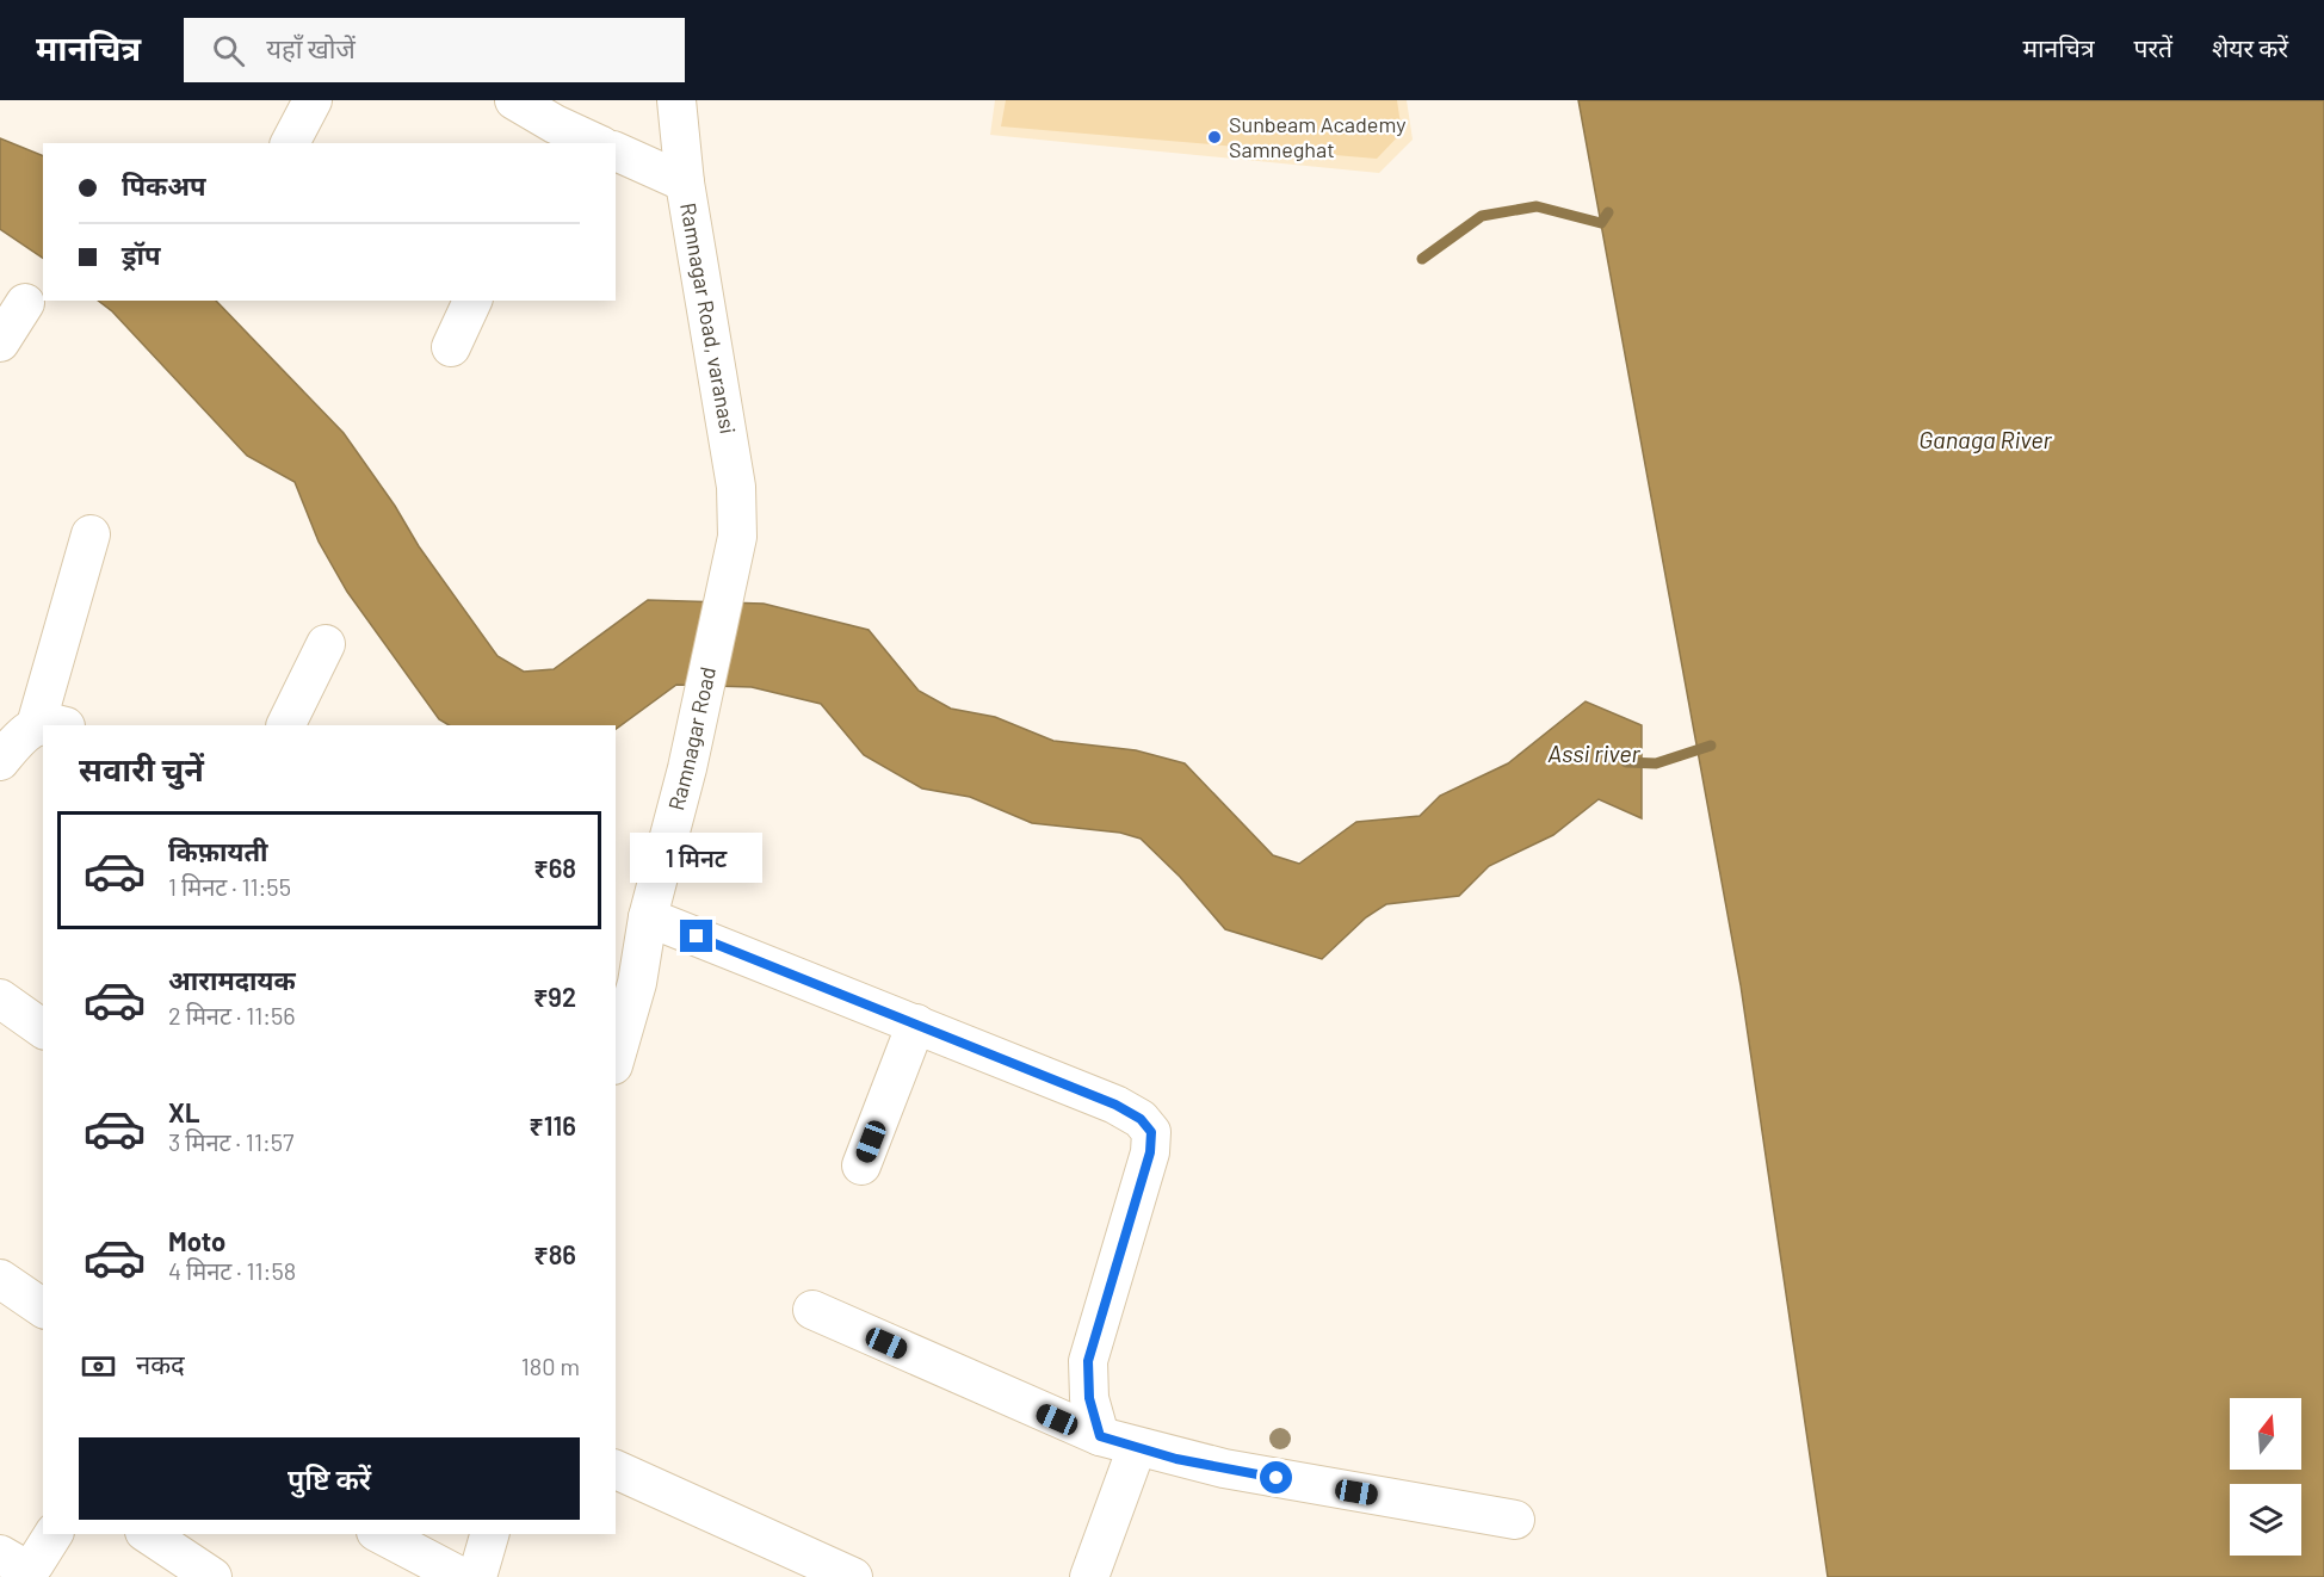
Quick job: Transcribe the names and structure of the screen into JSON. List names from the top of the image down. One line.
{"streets":{"street":["Ramnagar Road, varanasi","Ramnagar Road"]},"crossings":[["Ramnagar Road, varanasi","Ramnagar Road"]],"water":["Ganaga River","Assi river"],"places":["Sunbeam Academy Samneghat"],"north":"top","page":{"header":"मानचित्र","search":"यहाँ खोजें","nav":["मानचित्र","परतें","शेयर करें"],"banner":["पिकअप","ड्रॉप"],"heading":"सवारी चुनें","list":[{"name":"किफ़ायती","note":"1 मिनट · 11:55","value":"₹68"},{"name":"आरामदायक","note":"2 मिनट · 11:56","value":"₹92"},{"name":"XL","note":"3 मिनट · 11:57","value":"₹116"},{"name":"Moto","note":"4 मिनट · 11:58","value":"₹86"}],"bubble":"1 मिनट","pay":["नकद","180 m"],"buttons":"पुष्टि करें"}}
